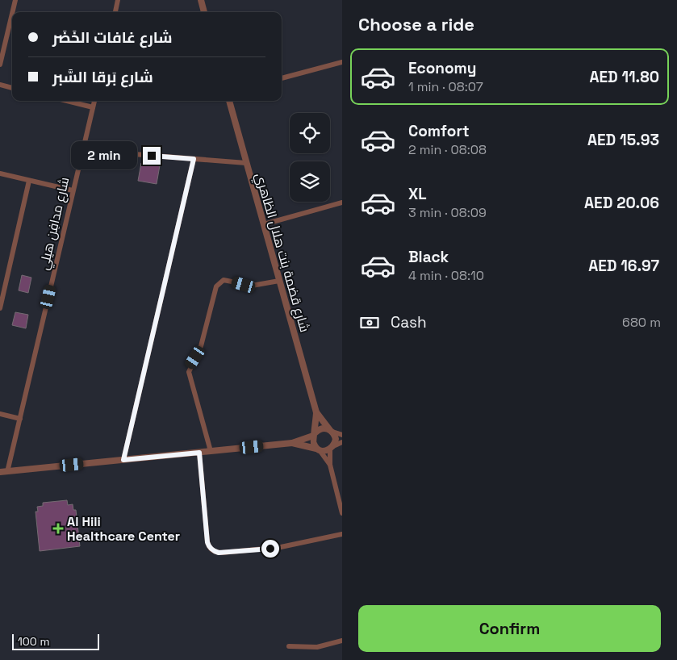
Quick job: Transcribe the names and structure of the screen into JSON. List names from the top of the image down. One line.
{"streets":{"street":["شارع مدافِن هيلي","شارع قضمة بنت هلال الظاهري"]},"places":{"health":["Al Hili Healthcare Center"]},"scale_bar":"100 m","page":{"heading":"Choose a ride","banner":["شارع غافات الخَضَر","شارع بَرقا السَّبر"],"list":[{"name":"Economy","note":"1 min · 08:07","value":"AED 11.80"},{"name":"Comfort","note":"2 min · 08:08","value":"AED 15.93"},{"name":"XL","note":"3 min · 08:09","value":"AED 20.06"},{"name":"Black","note":"4 min · 08:10","value":"AED 16.97"}],"bubble":"2 min","pay":["Cash","680 m"],"buttons":"Confirm","scale":"100 m"}}
